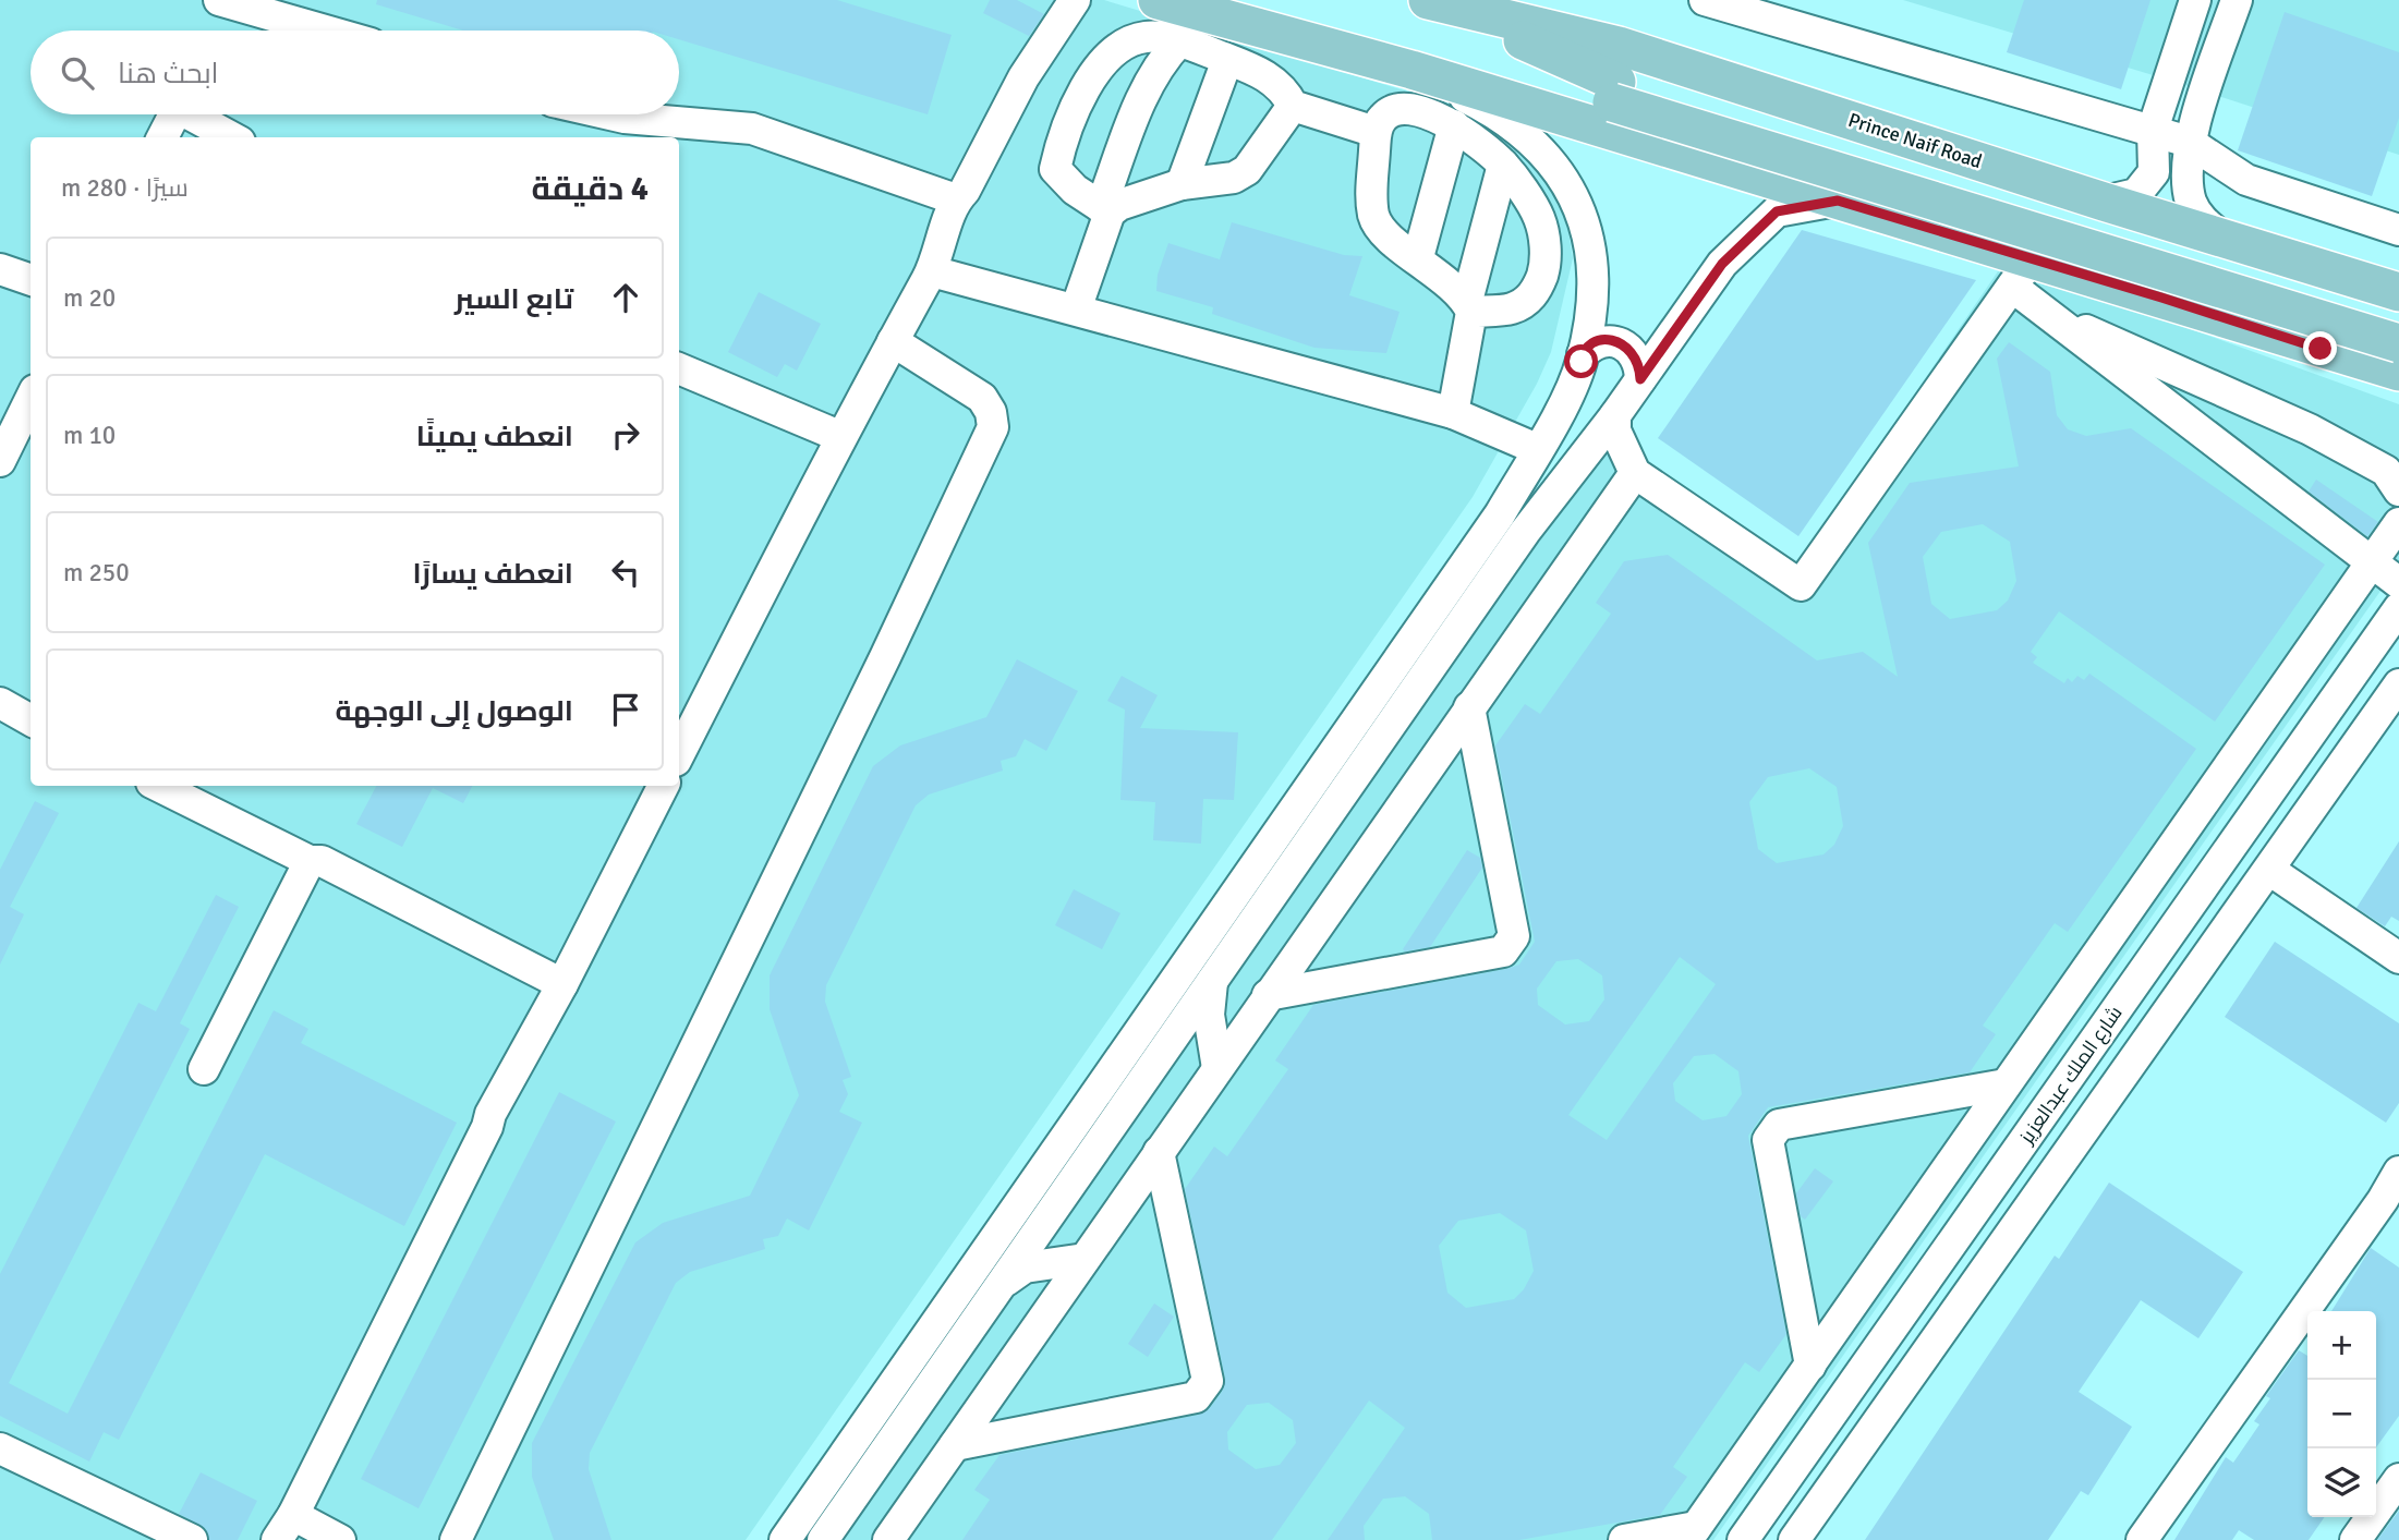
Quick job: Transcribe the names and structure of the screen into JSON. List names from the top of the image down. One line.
{"streets":{"main road":["Prince Naif Road"],"street":["شارع الملك عبدالعزيز"]},"page":{"search":"ابحث هنا","heading":["4 دقيقة","سيرًا · 280 m"],"list":[["تابع السير","20 m"],["انعطف يمينًا","10 m"],["انعطف يسارًا","250 m"],"الوصول إلى الوجهة"],"map_buttons":["+","−"]}}
